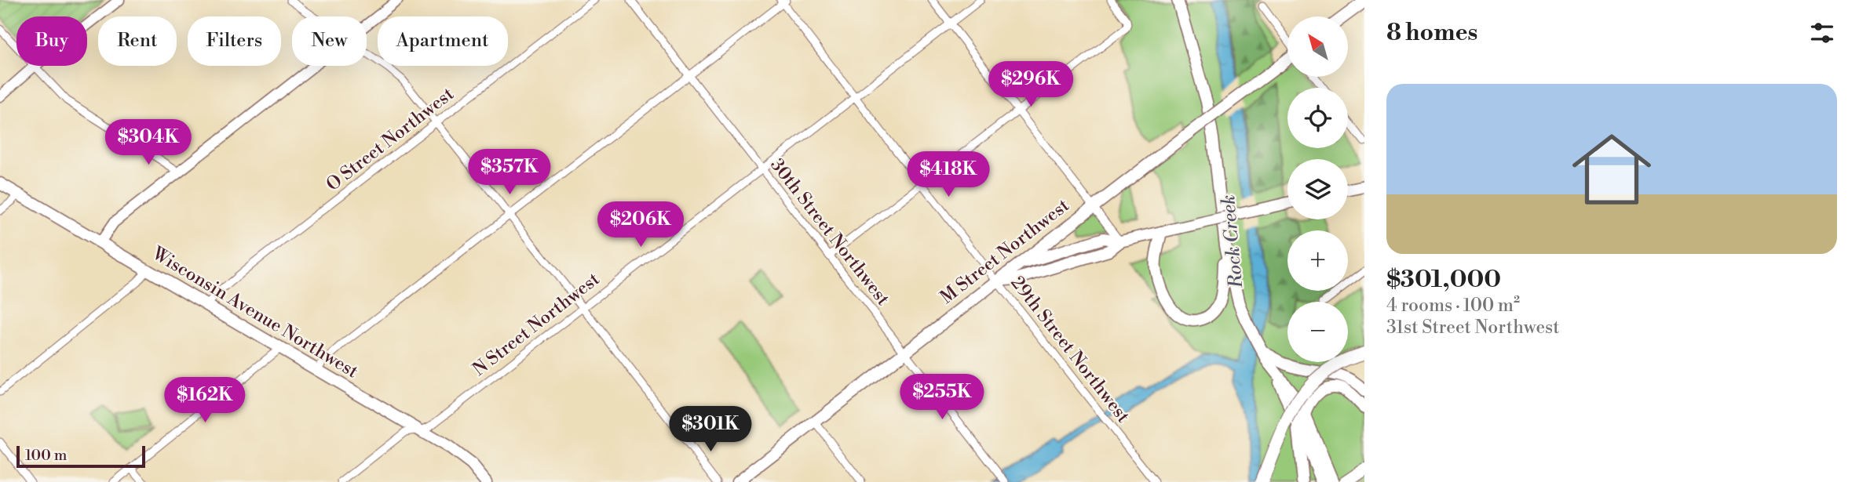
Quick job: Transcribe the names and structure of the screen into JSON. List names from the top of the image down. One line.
{"streets":{"main road":["M Street Northwest","Wisconsin Avenue Northwest"],"street":["O Street Northwest","30th Street Northwest","N Street Northwest","29th Street Northwest"]},"crossings":[["O Street Northwest","Wisconsin Avenue Northwest"],["30th Street Northwest","M Street Northwest"],["30th Street Northwest","N Street Northwest"],["M Street Northwest","29th Street Northwest"],["Wisconsin Avenue Northwest","N Street Northwest"],["N Street Northwest","29th Street Northwest"]],"water":["Rock Creek"],"scale_bar":"100 m","north":"top left","page":{"heading":"8 homes","map_buttons":["+","−"],"chip":["Buy","Rent","Filters","New","Apartment"],"price":["$296K","$304K","$357K","$418K","$206K","$255K","$162K","$301K"],"list":[{"name":"$301,000","note":"4 rooms · 100 m² · 31st Street Northwest"}],"scale":"100 m"}}
